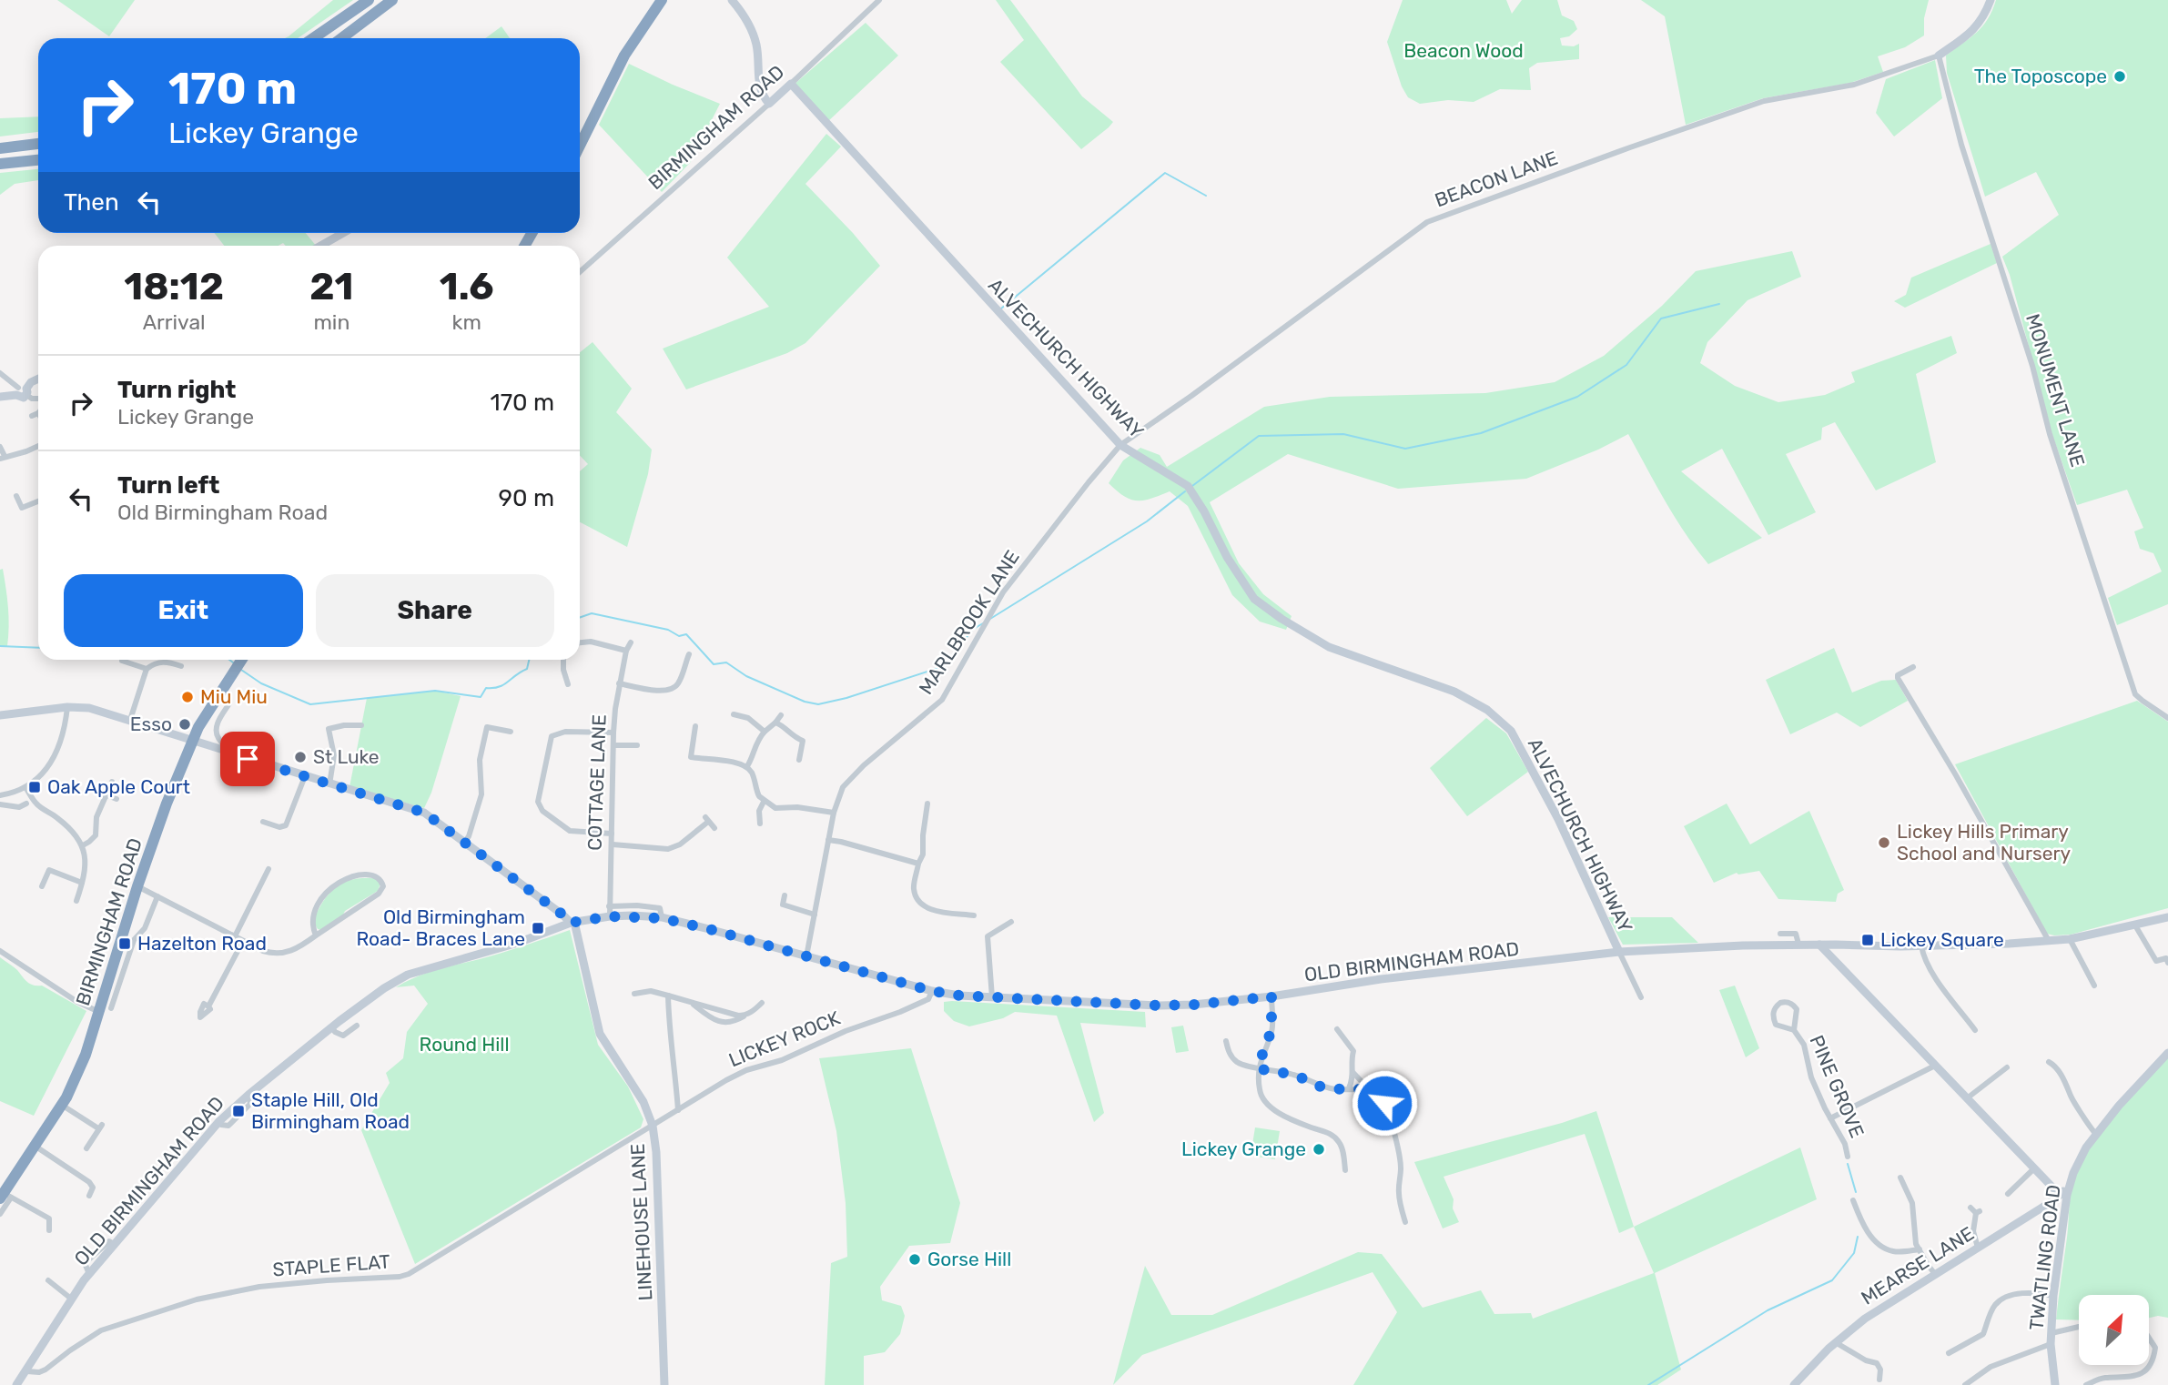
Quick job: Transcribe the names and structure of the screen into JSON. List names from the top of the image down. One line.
{"streets":{"highway":["BIRMINGHAM ROAD"],"street":["BEACON LANE","ALVECHURCH HIGHWAY","MONUMENT LANE","MARLBROOK LANE","COTTAGE LANE","OLD BIRMINGHAM ROAD","LICKEY ROCK","PINE GROVE","LINEHOUSE LANE","TWATLING ROAD","STAPLE FLAT","MEARSE LANE"]},"crossings":[["BIRMINGHAM ROAD","ALVECHURCH HIGHWAY"],["BEACON LANE","ALVECHURCH HIGHWAY"],["BEACON LANE","MONUMENT LANE"],["BEACON LANE","MARLBROOK LANE"],["ALVECHURCH HIGHWAY","MARLBROOK LANE"],["ALVECHURCH HIGHWAY","OLD BIRMINGHAM ROAD"],["MARLBROOK LANE","OLD BIRMINGHAM ROAD"],["COTTAGE LANE","OLD BIRMINGHAM ROAD"],["OLD BIRMINGHAM ROAD","LICKEY ROCK"],["OLD BIRMINGHAM ROAD","LINEHOUSE LANE"],["OLD BIRMINGHAM ROAD","STAPLE FLAT"],["LICKEY ROCK","LINEHOUSE LANE"],["LICKEY ROCK","STAPLE FLAT"],["LINEHOUSE LANE","STAPLE FLAT"],["TWATLING ROAD","MEARSE LANE"]],"parks":["Beacon Wood","Round Hill"],"places":{"other":["The Toposcope","Miu Miu","Esso","St Luke","Lickey Hills Primary School and Nursery","Lickey Grange","Gorse Hill"],"transit":["Oak Apple Court","Old Birmingham Road- Braces Lane","Lickey Square","Hazelton Road","Staple Hill, Old Birmingham Road"]},"north":"top right","page":{"turn":["170 m","Lickey Grange"],"then":"Then","eta":["18:12","Arrival","21","min","1.6","km"],"list":[{"name":"Turn right","note":"Lickey Grange","value":"170 m"},{"name":"Turn left","note":"Old Birmingham Road","value":"90 m"}],"buttons":["Exit","Share"]}}
